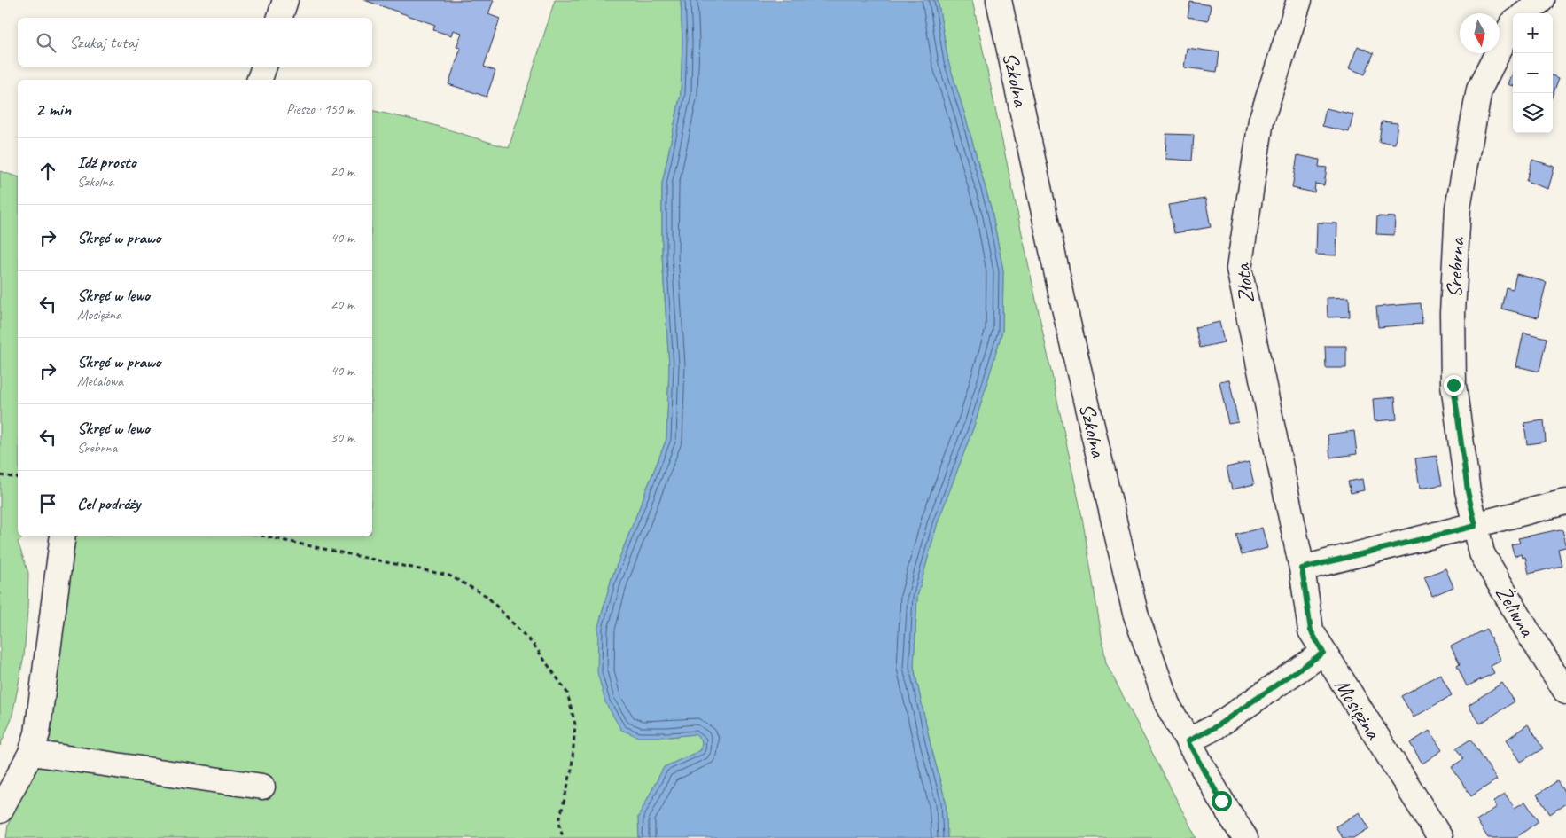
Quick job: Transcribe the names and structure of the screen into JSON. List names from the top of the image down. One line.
{"streets":{"street":["Szkolna","Srebrna","Złota","Żeliwna","Mosiężna"]},"crossings":[["Srebrna","Żeliwna"],["Złota","Mosiężna"]],"north":"bottom","page":{"map_buttons":["+","−"],"search":"Szukaj tutaj","heading":["2 min","Pieszo · 150 m"],"list":[["Idź prosto","Szkolna","20 m"],["Skręć w prawo","40 m"],["Skręć w lewo","Mosiężna","20 m"],["Skręć w prawo","Metalowa","40 m"],["Skręć w lewo","Srebrna","30 m"],"Cel podróży"]}}
